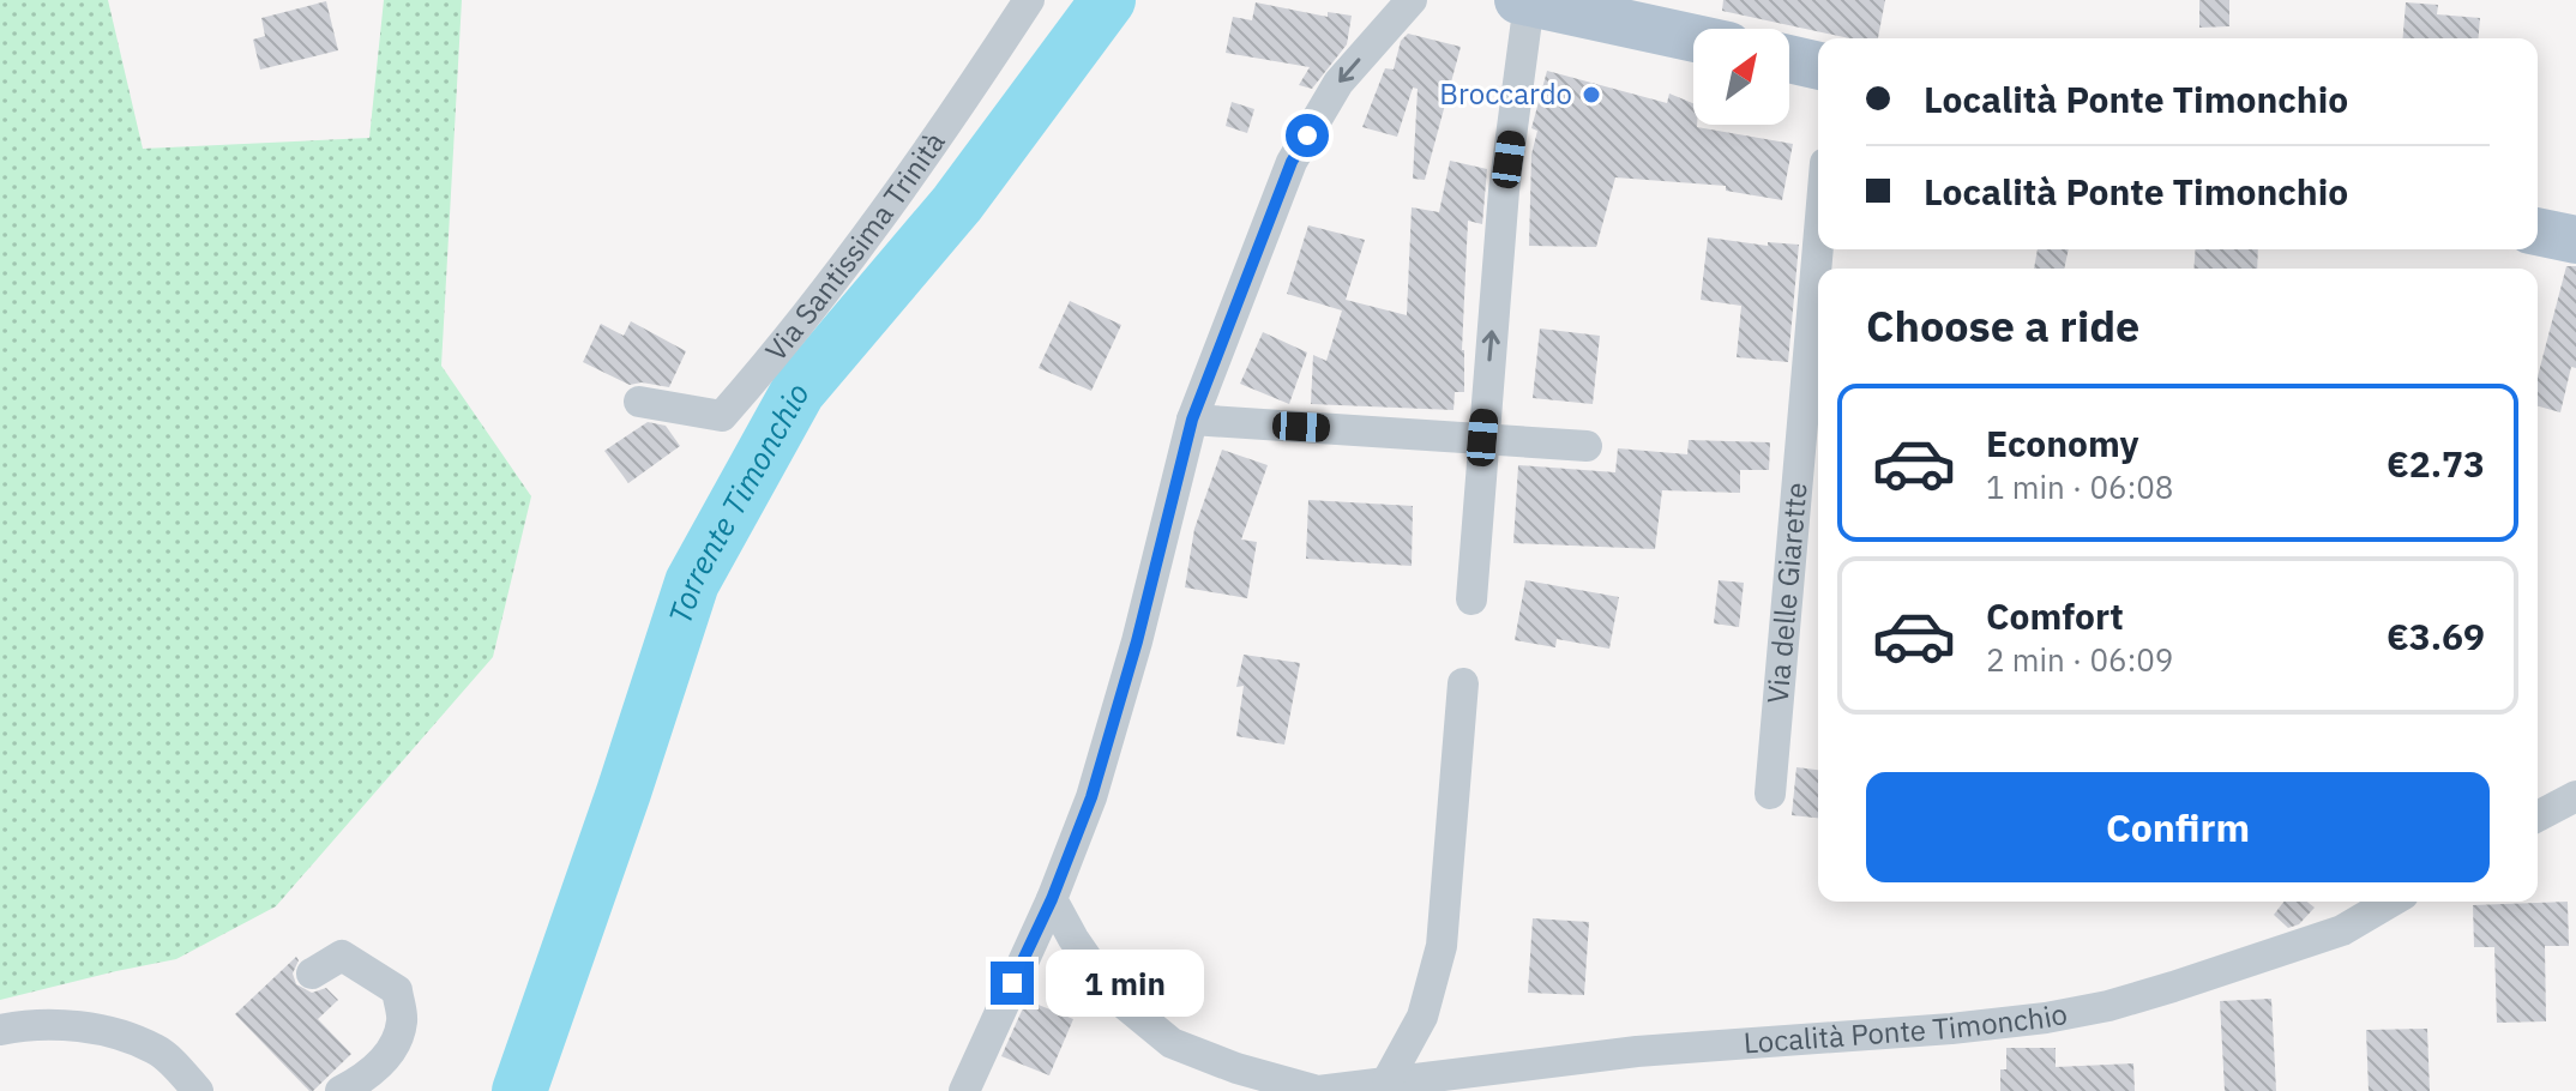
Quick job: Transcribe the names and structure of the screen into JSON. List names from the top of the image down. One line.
{"streets":{"street":["Via Santissima Trinità","Via delle Giarette","Località Ponte Timonchio"]},"water":["Torrente Timonchio"],"places":["Broccardo"],"north":"top right","page":{"banner":["Località Ponte Timonchio","Località Ponte Timonchio"],"heading":"Choose a ride","list":[{"name":"Economy","note":"1 min · 06:08","value":"€2.73"},{"name":"Comfort","note":"2 min · 06:09","value":"€3.69"}],"buttons":"Confirm","bubble":"1 min"}}
